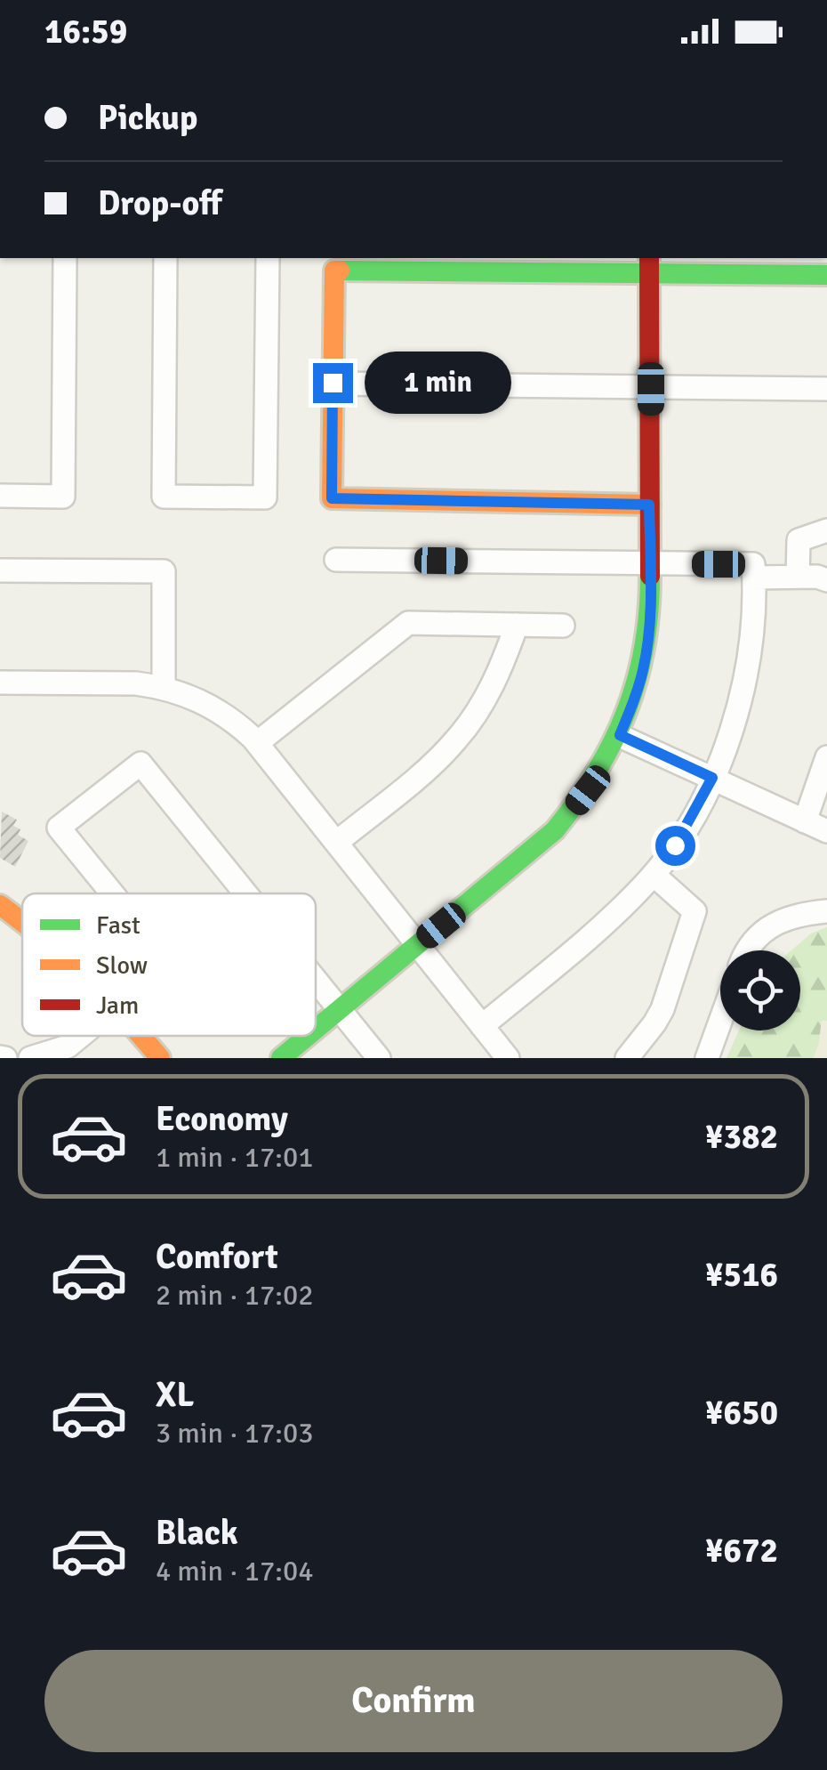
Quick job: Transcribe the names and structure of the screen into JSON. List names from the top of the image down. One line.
{"legend":["Fast","Slow","Jam"],"page":{"status":"16:59","banner":["Pickup","Drop-off"],"bubble":"1 min","list":[{"name":"Economy","note":"1 min · 17:01","value":"¥382"},{"name":"Comfort","note":"2 min · 17:02","value":"¥516"},{"name":"XL","note":"3 min · 17:03","value":"¥650"},{"name":"Black","note":"4 min · 17:04","value":"¥672"}],"buttons":"Confirm"}}
